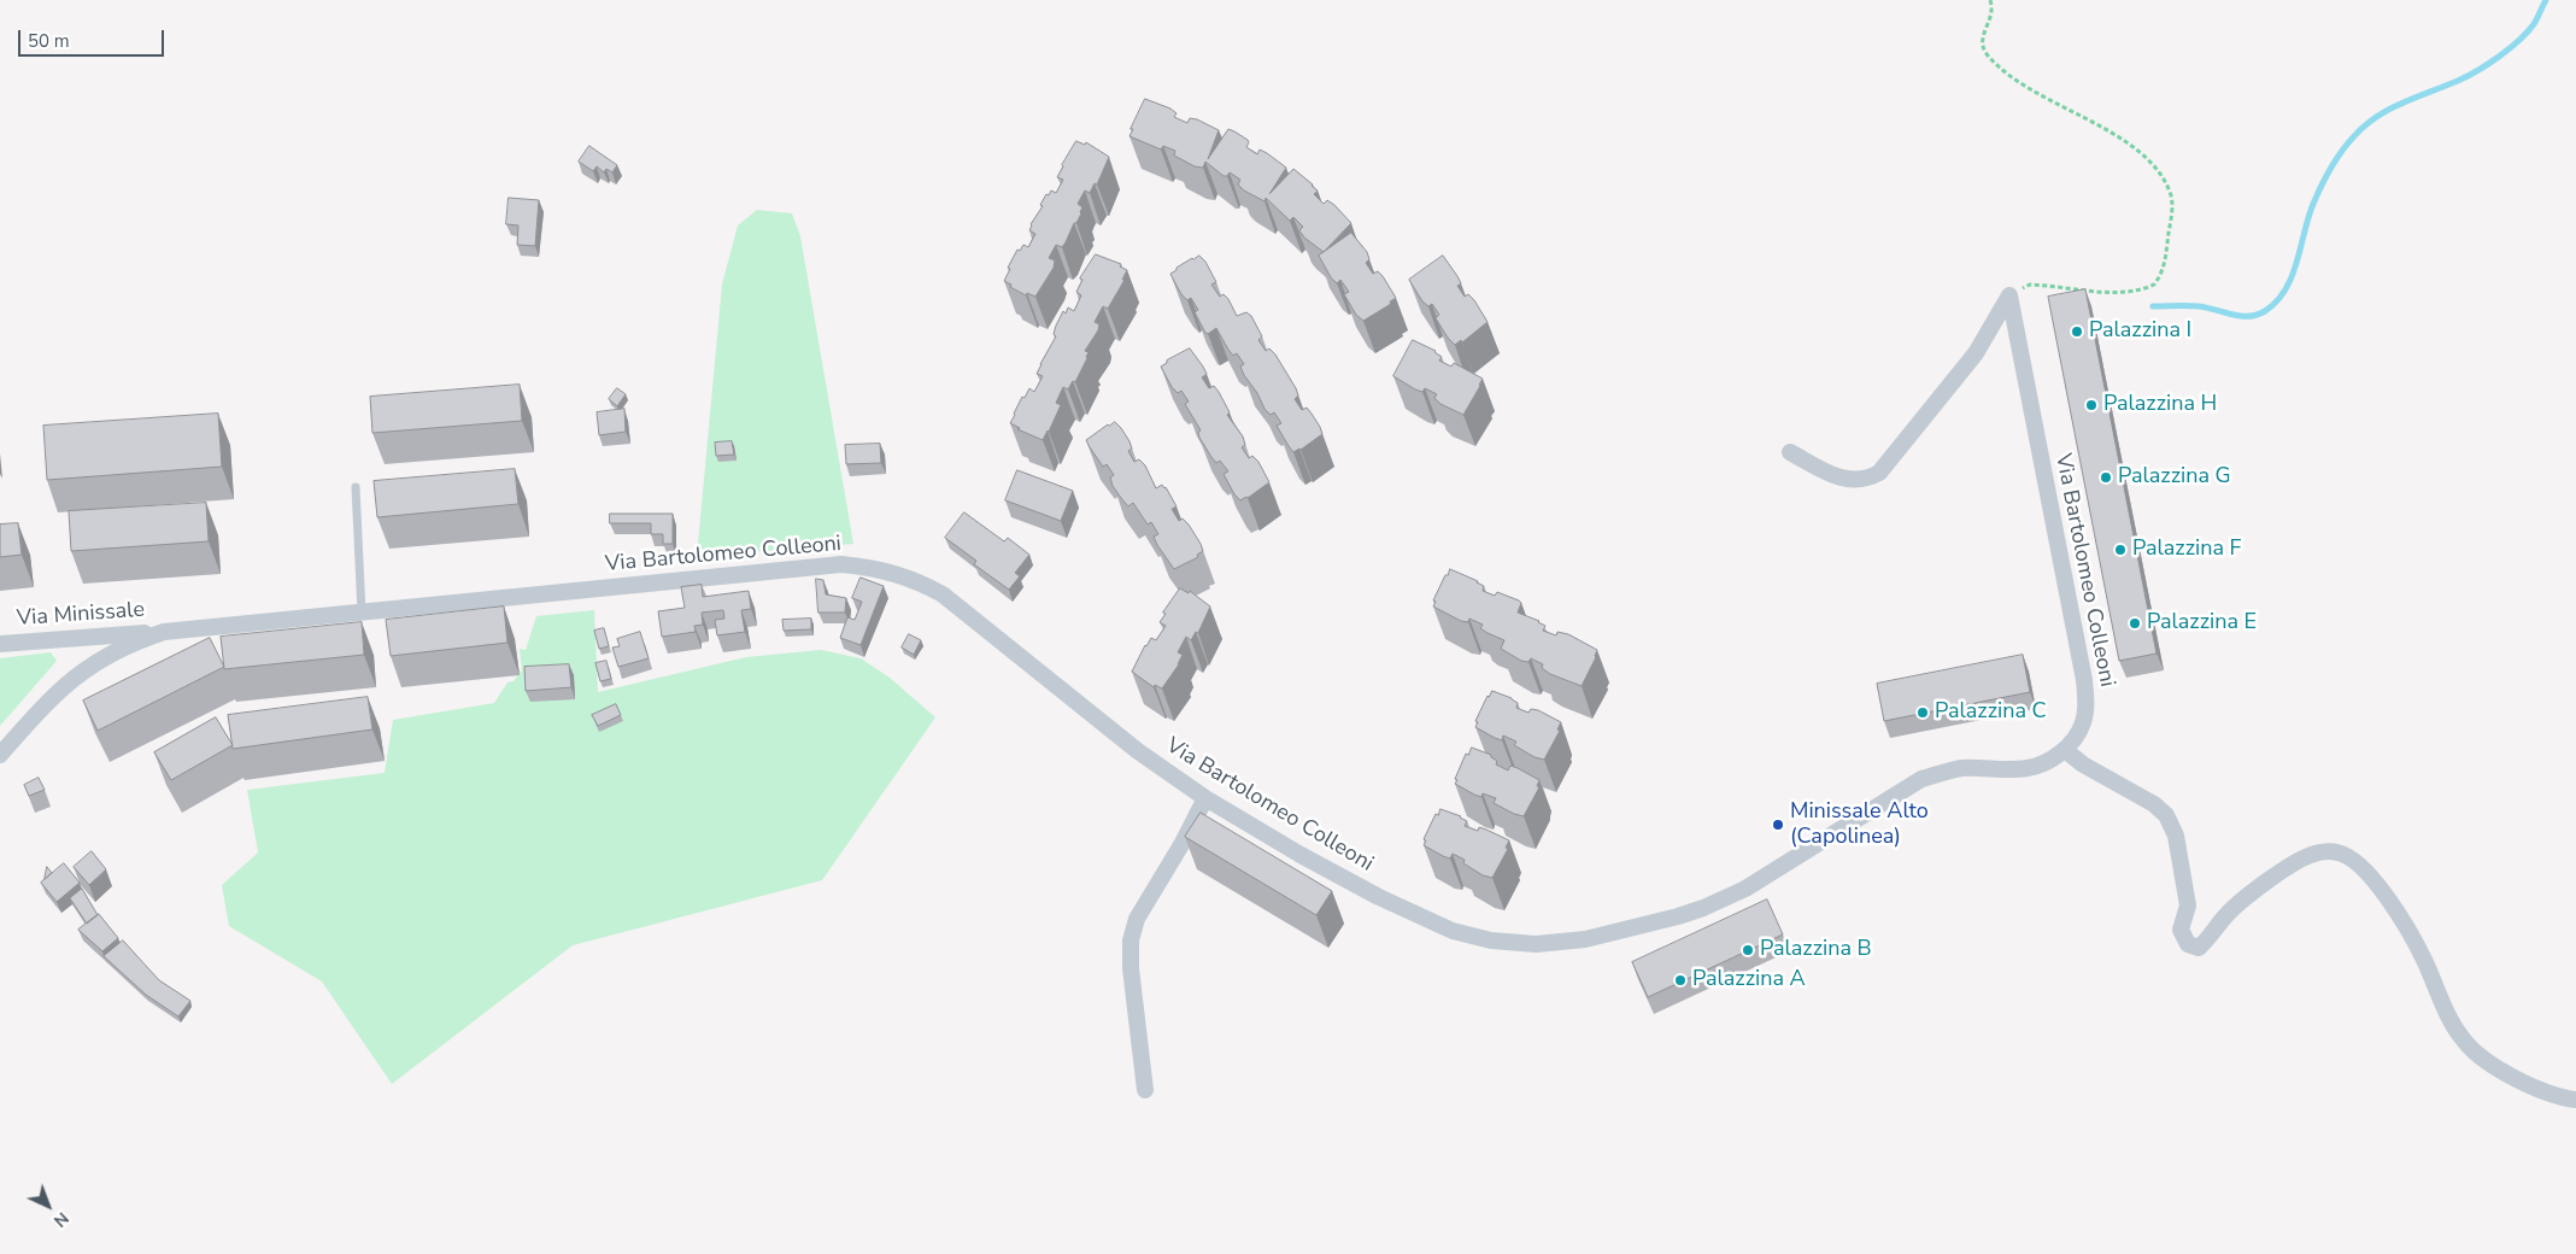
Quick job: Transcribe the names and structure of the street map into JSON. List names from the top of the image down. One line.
{"streets":{"street":["Via Bartolomeo Colleoni","Via Minissale"]},"crossings":[["Via Bartolomeo Colleoni","Via Minissale"]],"places":["Palazzina I","Palazzina H","Palazzina G","Palazzina F","Palazzina E","Palazzina C","Minissale Alto (Capolinea)","Palazzina B","Palazzina A"],"scale_bar":"50 m","north":"bottom right"}
